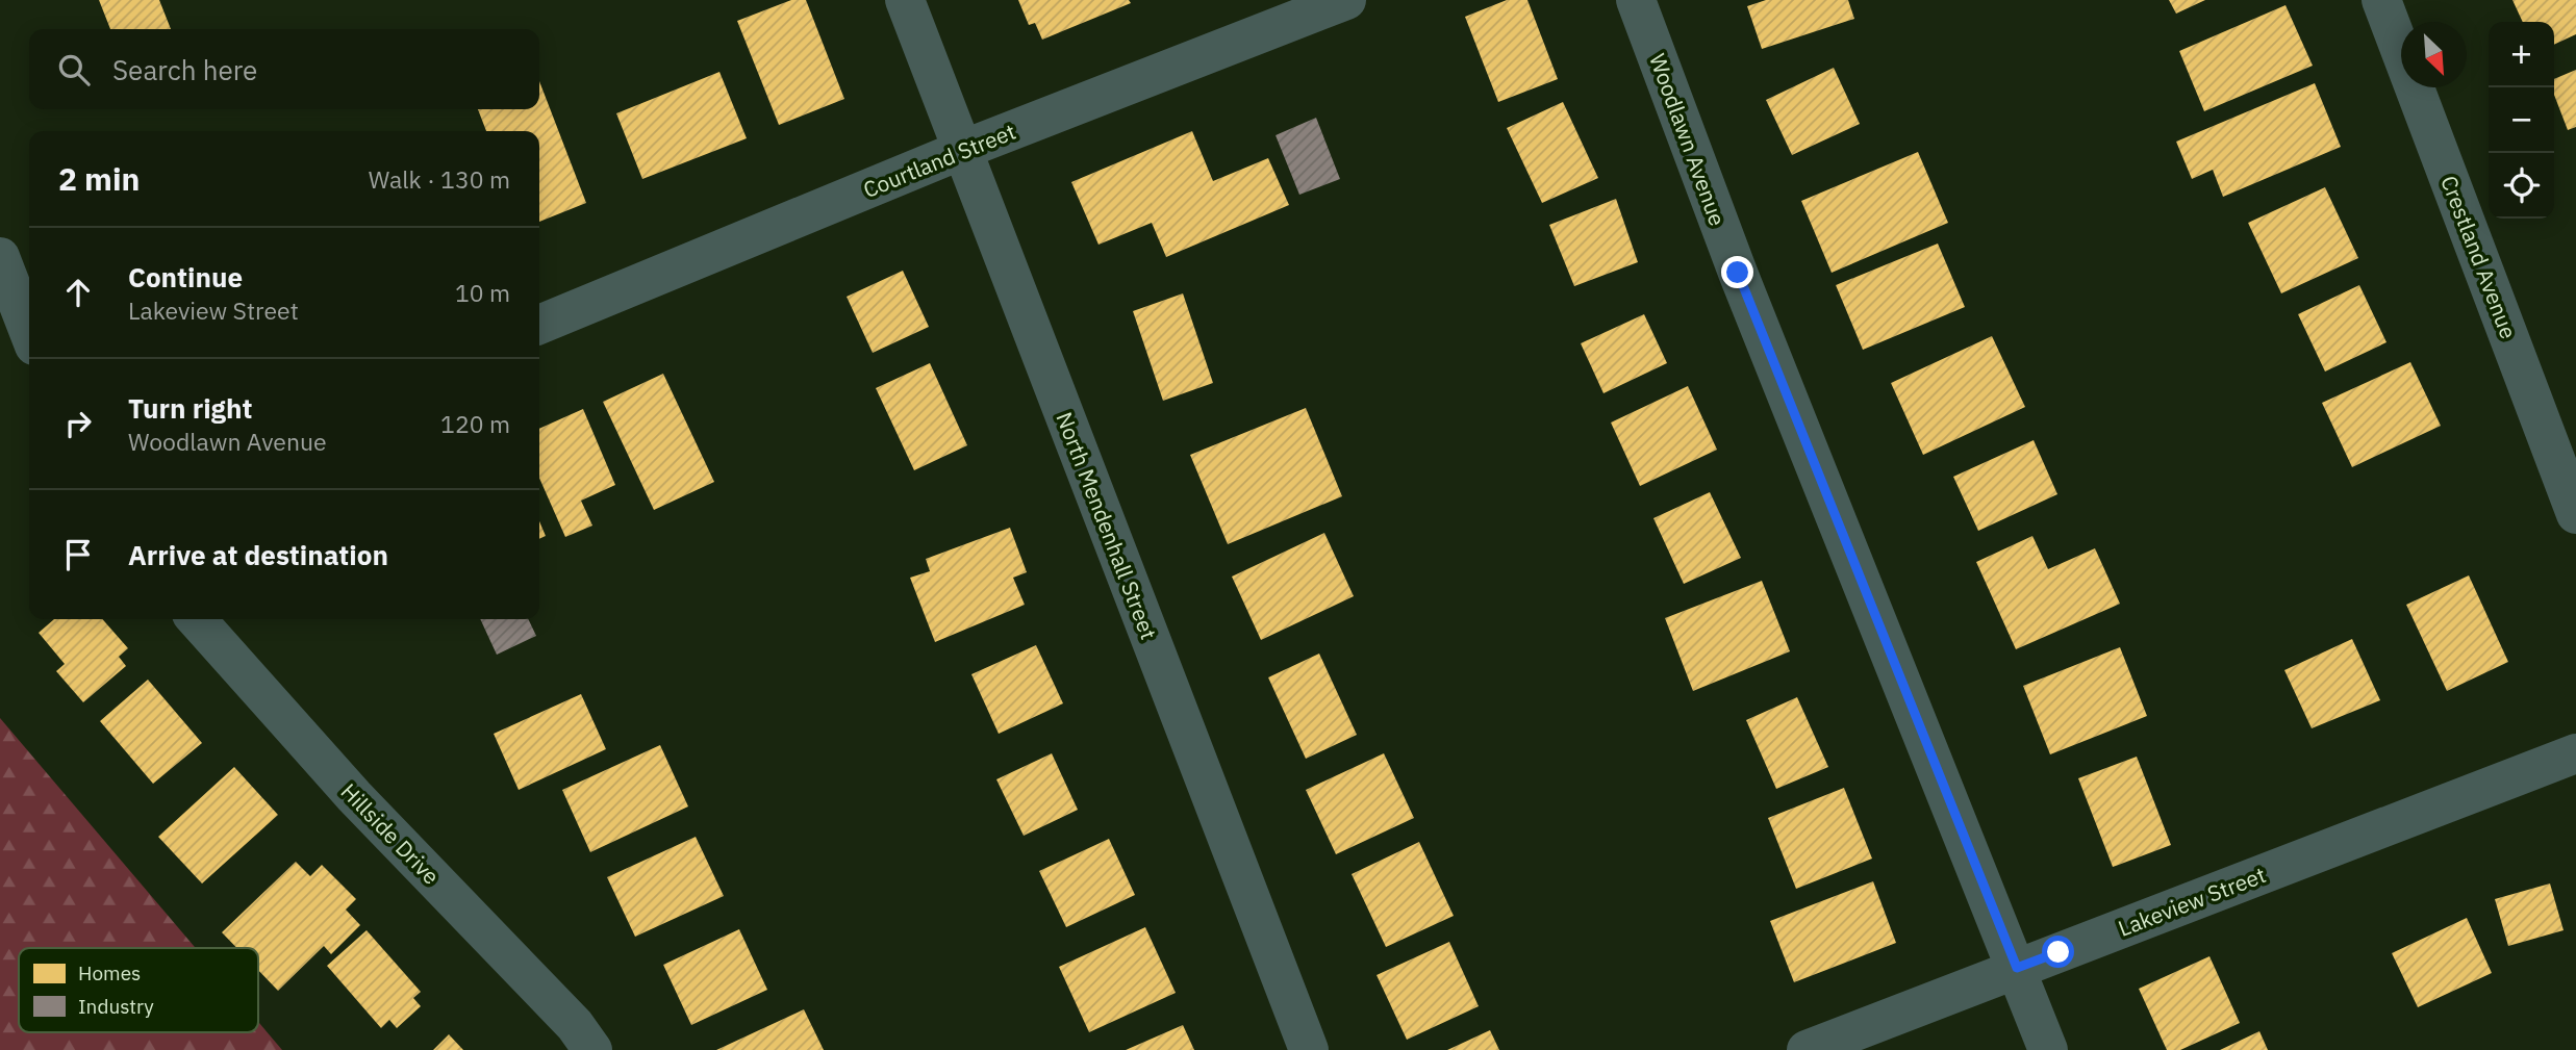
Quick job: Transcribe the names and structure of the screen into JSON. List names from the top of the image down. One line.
{"streets":{"street":["Woodlawn Avenue","Courtland Street","Crestland Avenue","North Mendenhall Street","Hillside Drive","Lakeview Street"]},"crossings":[["Woodlawn Avenue","Lakeview Street"],["Courtland Street","North Mendenhall Street"]],"legend":["Homes","Industry"],"north":"bottom right","page":{"map_buttons":["+","−"],"search":"Search here","heading":["2 min","Walk · 130 m"],"list":[["Continue","Lakeview Street","10 m"],["Turn right","Woodlawn Avenue","120 m"],"Arrive at destination"]}}
